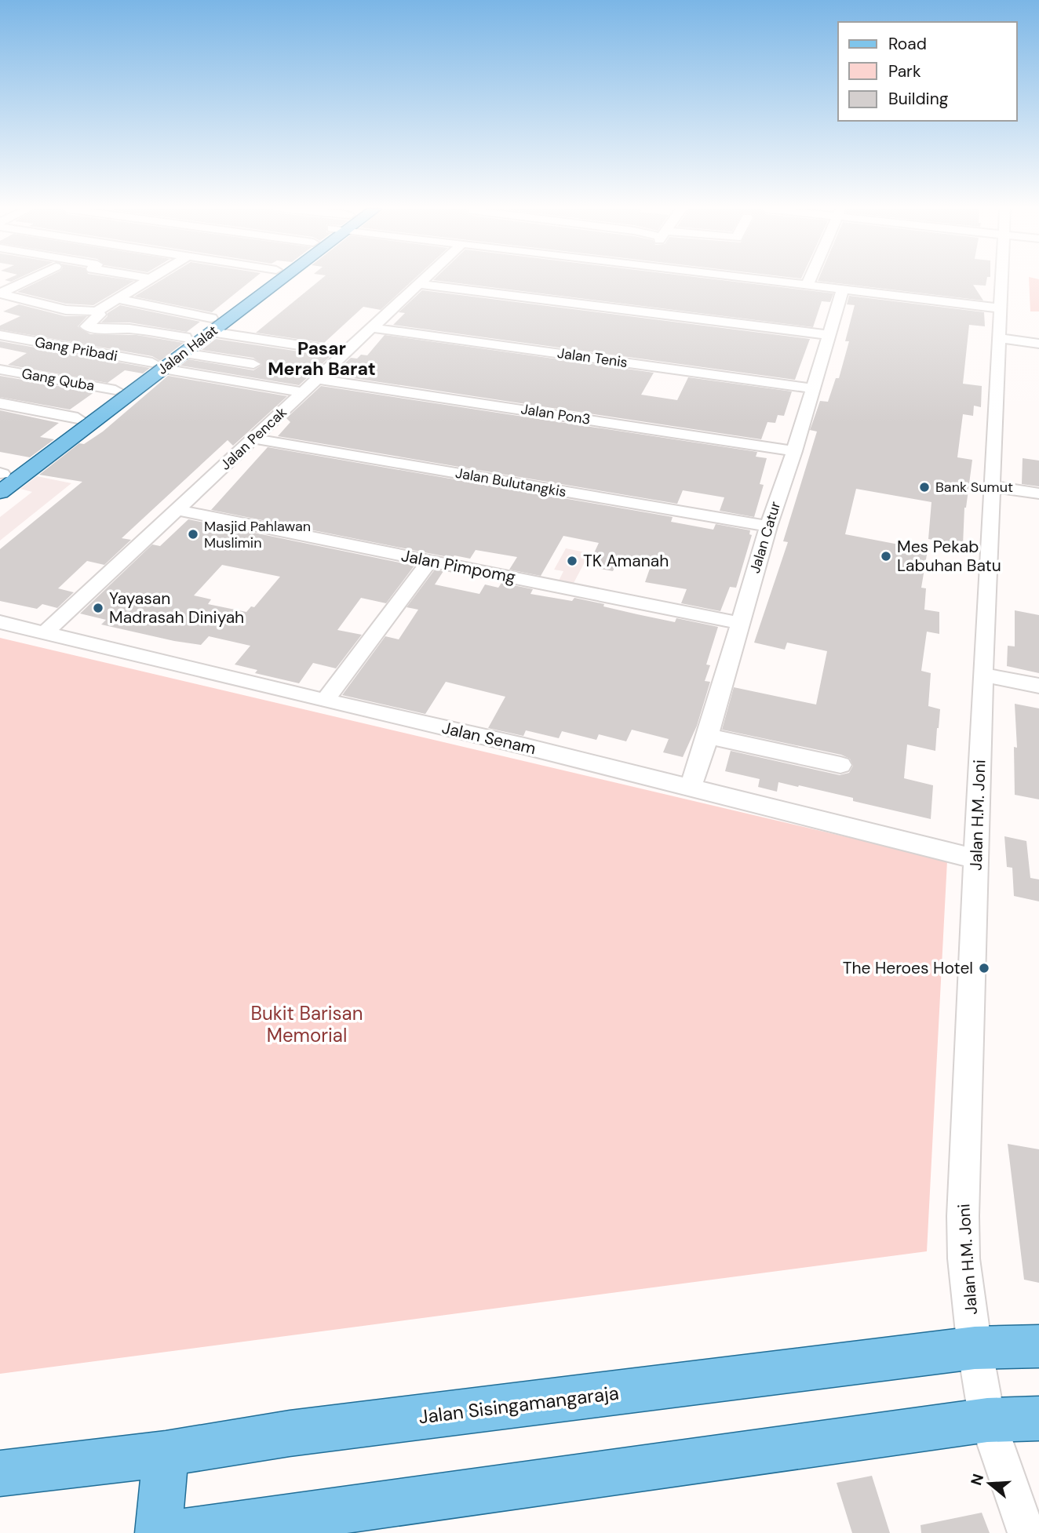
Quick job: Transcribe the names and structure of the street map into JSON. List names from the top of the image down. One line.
{"streets":{"main road":["Jalan Halat","Jalan Sisingamangaraja"],"street":["Gang Pribadi","Jalan Tenis","Gang Quba","Jalan Pon3","Jalan Pencak","Jalan Bulutangkis","Jalan Catur","Jalan Pimpomg","Jalan Senam","Jalan H.M. Joni"]},"crossings":[["Gang Pribadi","Jalan Halat"],["Gang Pribadi","Jalan Pencak"],["Jalan Halat","Gang Quba"],["Jalan Tenis","Jalan Pencak"],["Jalan Tenis","Jalan Catur"],["Jalan Pon3","Jalan Pencak"],["Jalan Pon3","Jalan Catur"],["Jalan Pencak","Jalan Bulutangkis"],["Jalan Pencak","Jalan Pimpomg"],["Jalan Pencak","Jalan Senam"],["Jalan Bulutangkis","Jalan Catur"],["Jalan Catur","Jalan Pimpomg"],["Jalan Catur","Jalan Senam"],["Jalan Senam","Jalan H.M. Joni"],["Jalan H.M. Joni","Jalan Sisingamangaraja"]],"districts":["Pasar Merah Barat"],"parks":["Bukit Barisan Memorial"],"places":["Bank Sumut","Masjid Pahlawan Muslimin","Mes Pekab Labuhan Batu","TK Amanah","Yayasan Madrasah Diniyah","The Heroes Hotel"],"legend":["Road","Park","Building"],"north":"left"}
